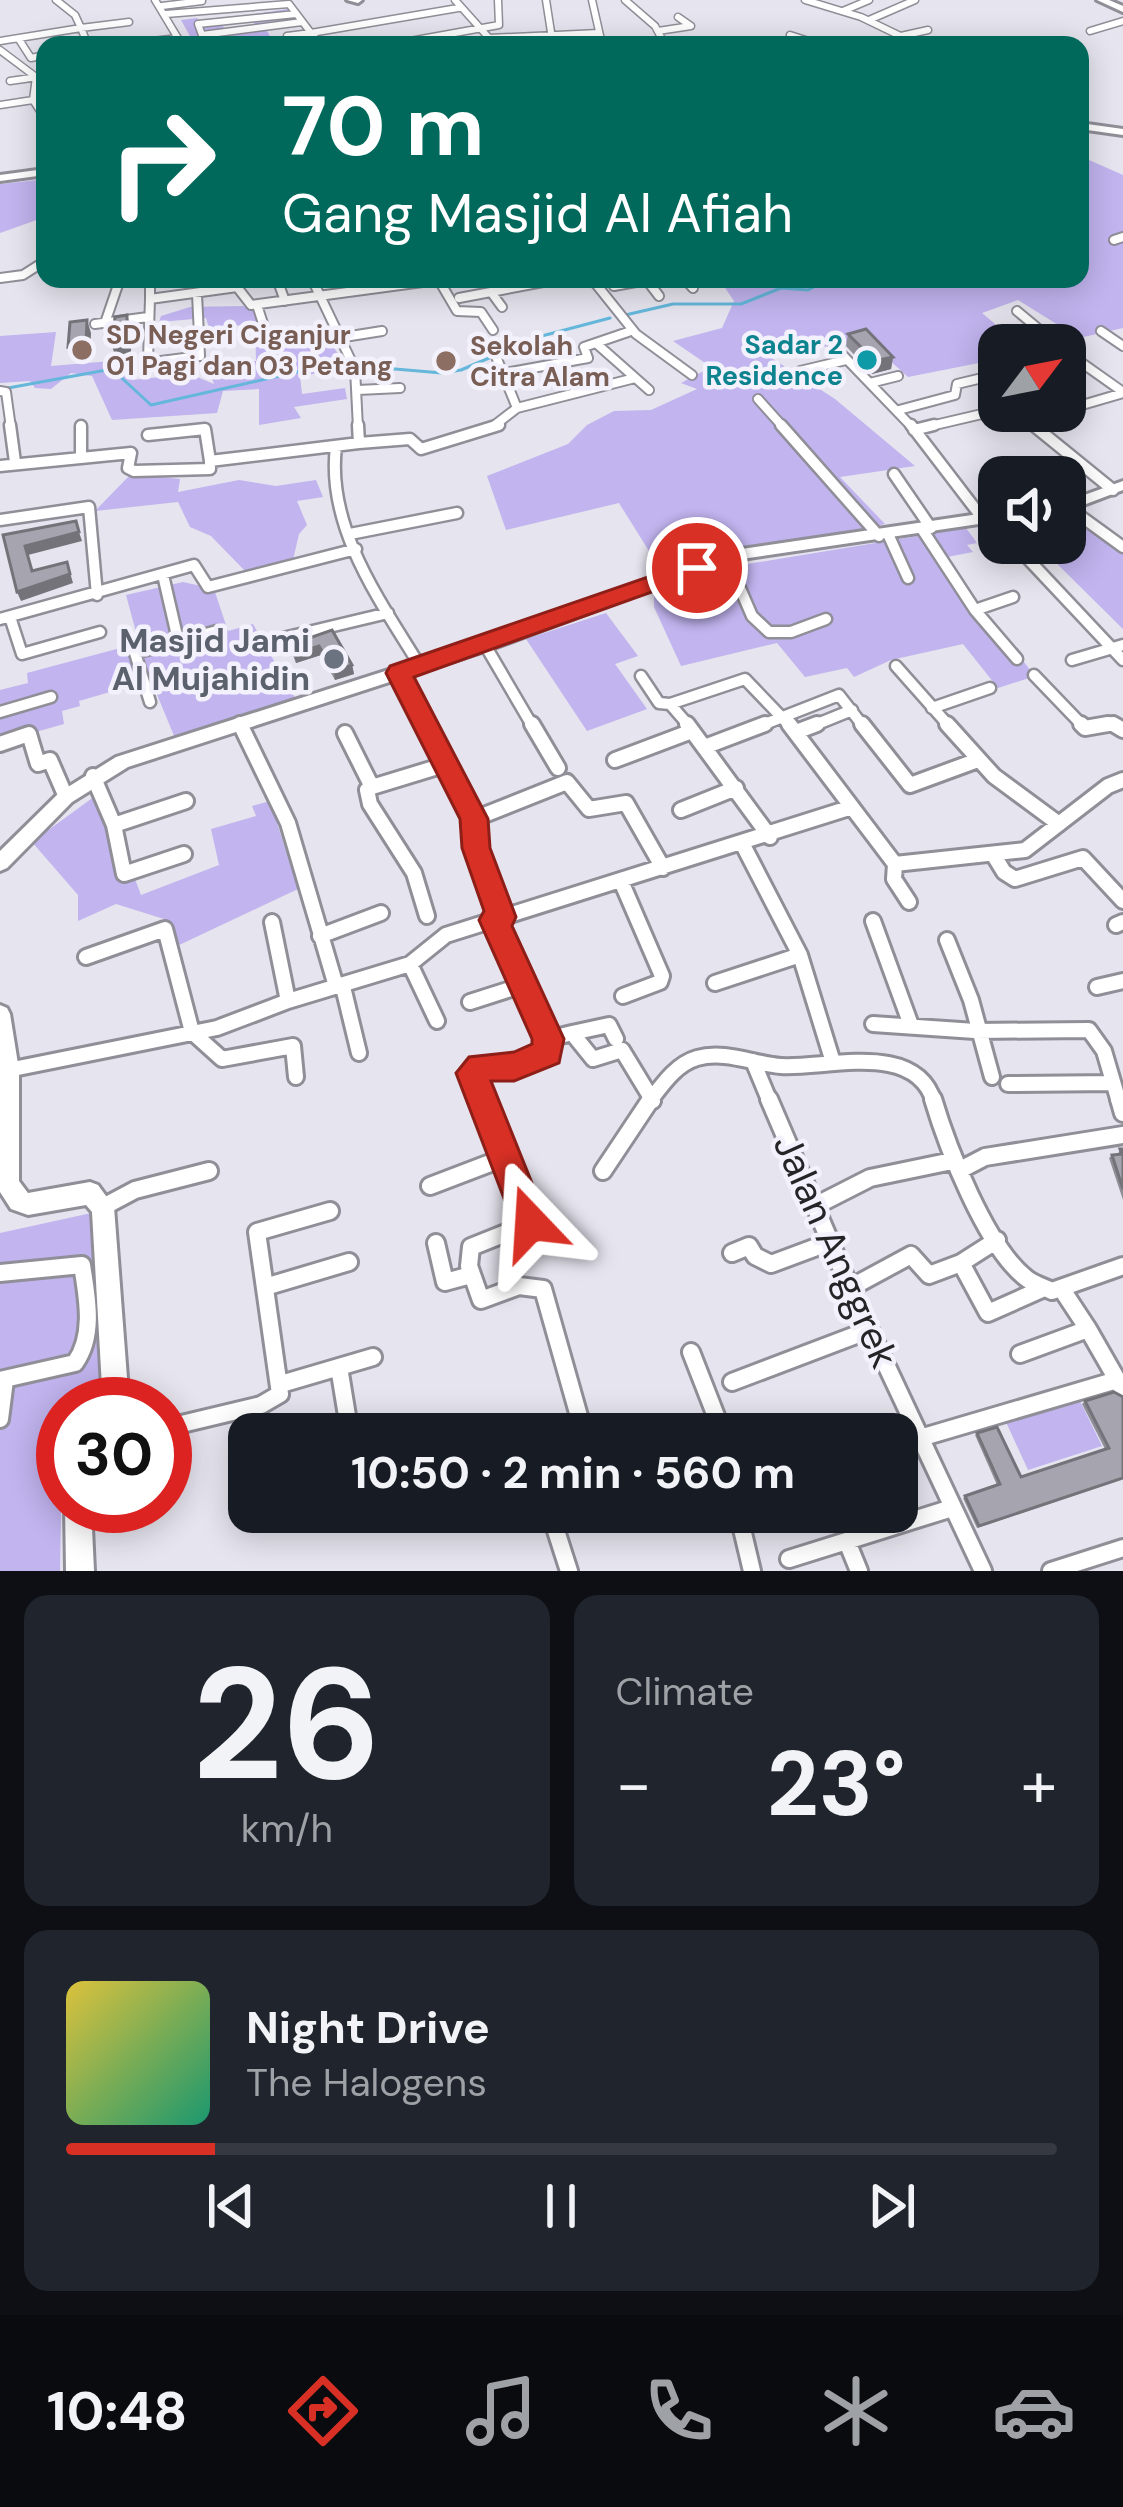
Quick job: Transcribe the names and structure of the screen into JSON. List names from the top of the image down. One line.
{"streets":{"street":["Jalan Anggrek"]},"places":["SD Negeri Ciganjur 01 Pagi dan 03 Petang","Sadar 2 Residence","Sekolah Citra Alam","Masjid Jami Al Mujahidin"],"north":"top right","page":{"turn":["70 m","Gang Masjid Al Afiah"],"limit":"30","trip":"10:50 · 2 min · 560 m","tile":[["26","km/h"],"Climate"],"heat":["−","23°","+"],"song":["Night Drive","The Halogens"],"tabs":"10:48"}}
